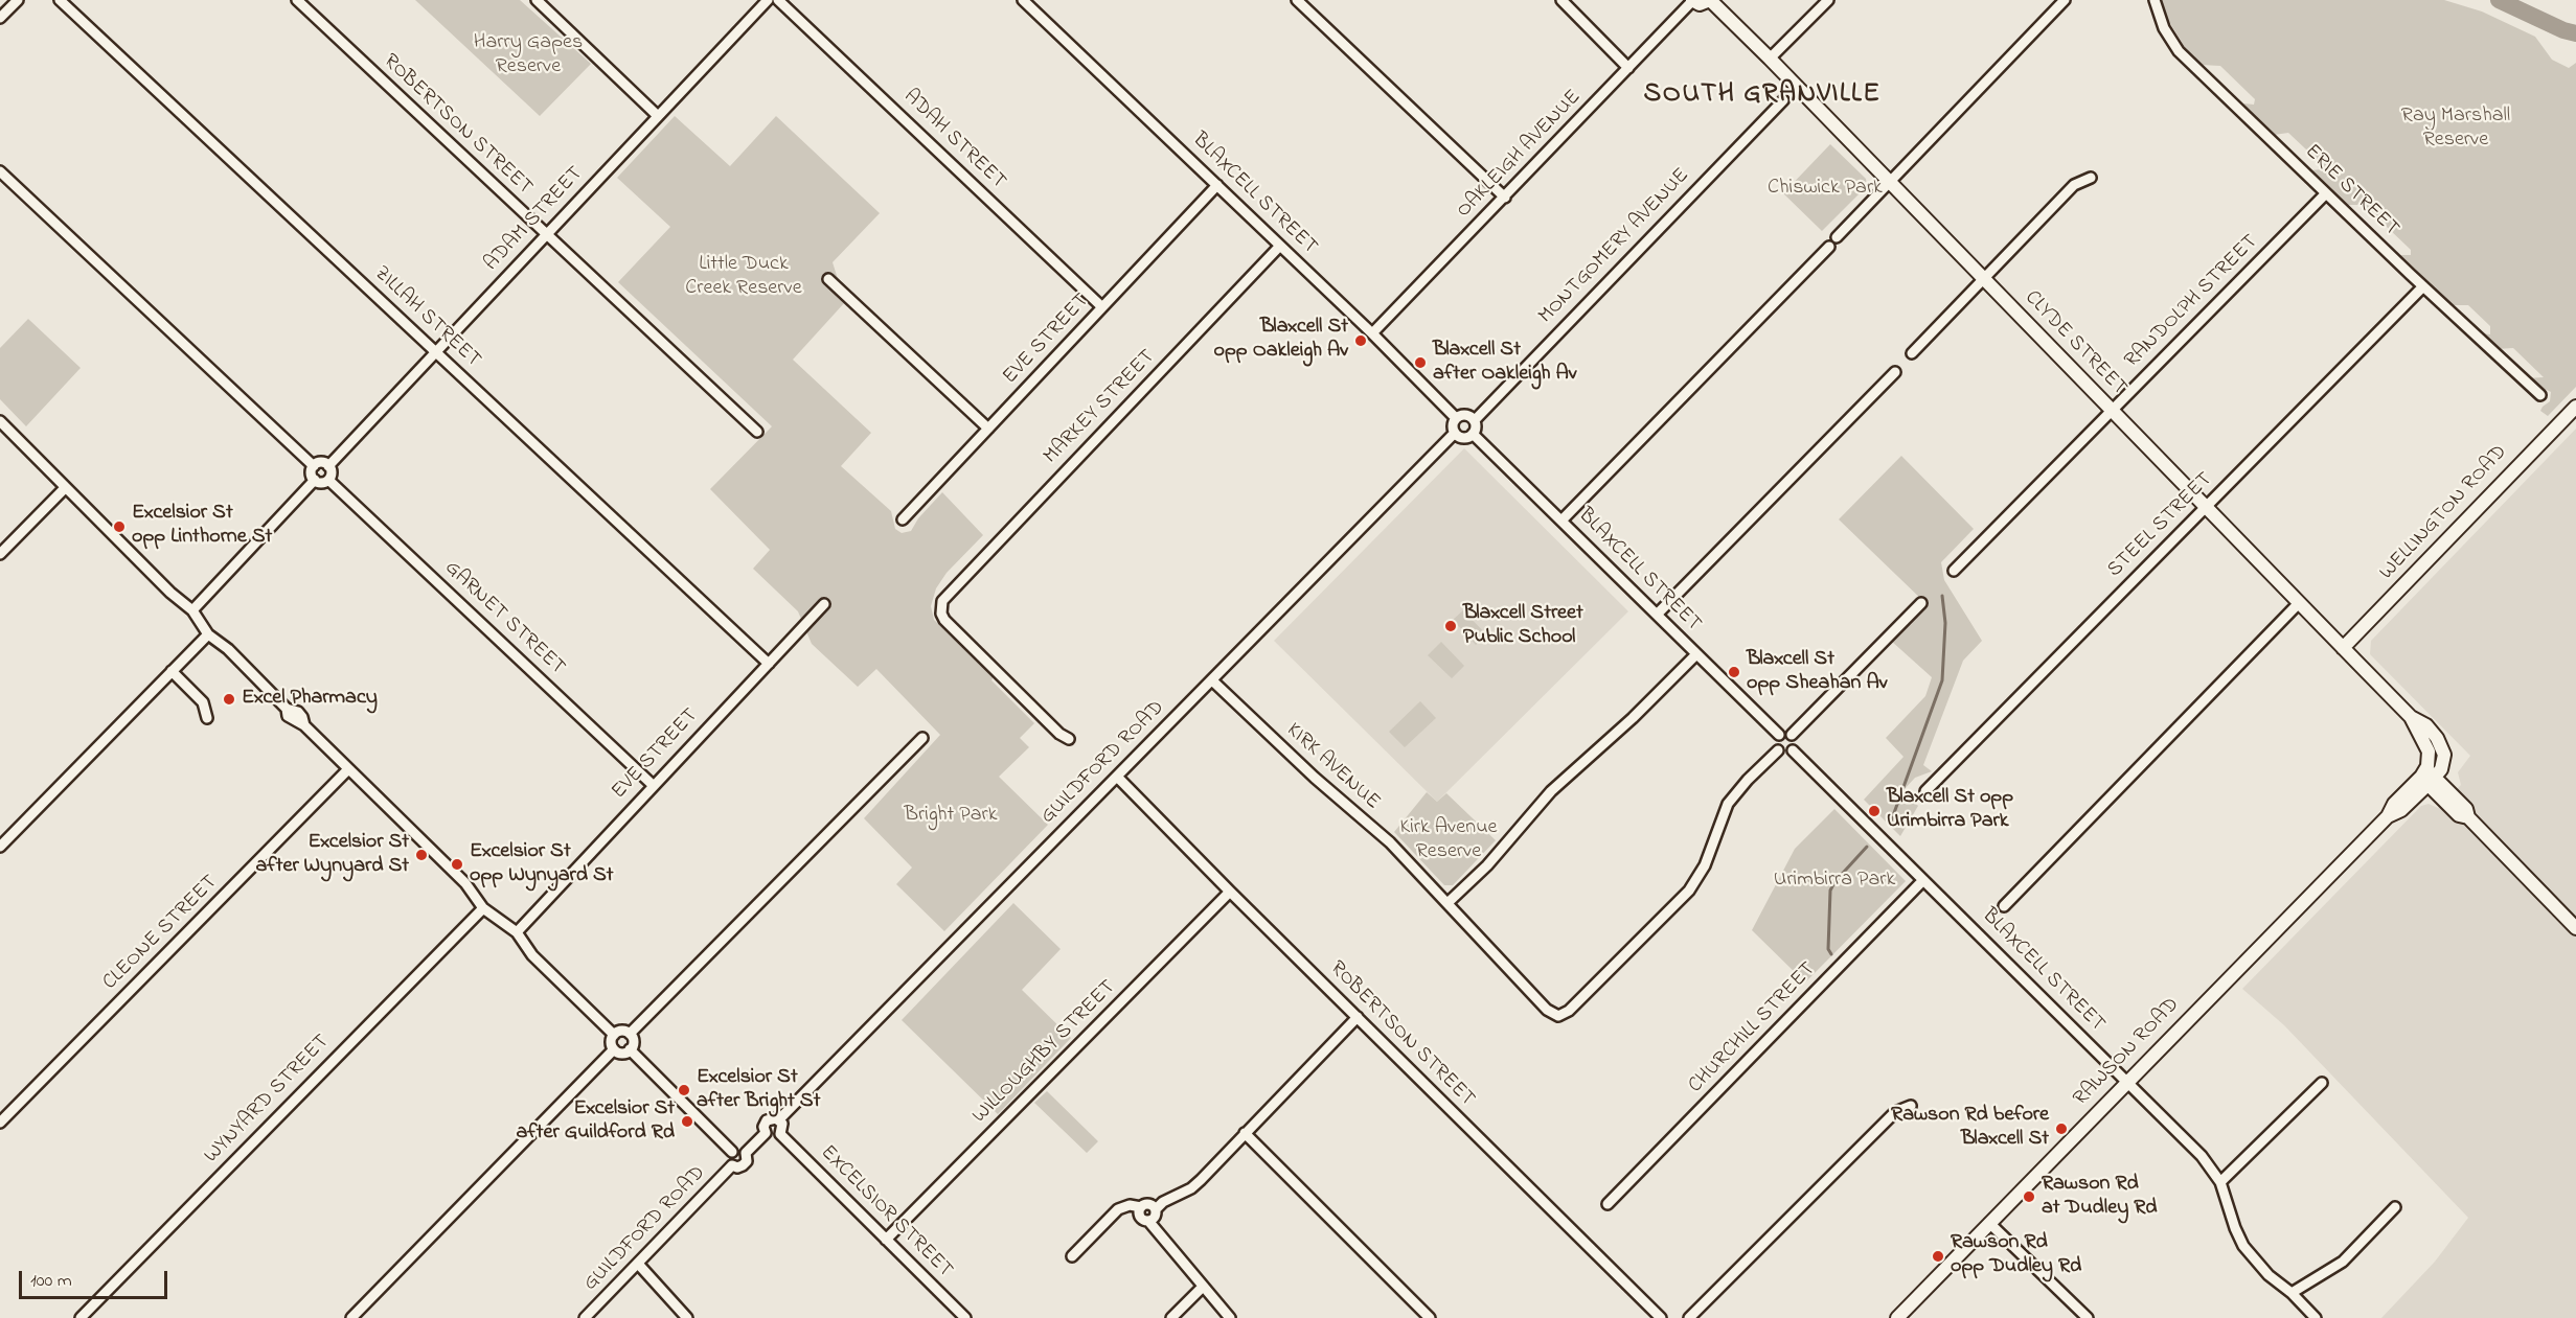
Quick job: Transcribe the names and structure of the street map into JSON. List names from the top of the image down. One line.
{"streets":{"main road":["CLYDE STREET","WELLINGTON ROAD","RAWSON ROAD"],"street":["ROBERTSON STREET","ADAH STREET","OAKLEIGH AVENUE","ERIE STREET","BLAXCELL STREET","ADAM STREET","MONTGOMERY AVENUE","RANDOLPH STREET","ZILLAH STREET","EVE STREET","MARKEY STREET","STEEL STREET","GARNET STREET","GUILDFORD ROAD","KIRK AVENUE","CLEONE STREET","CHURCHILL STREET","WILLOUGHBY STREET","WYNYARD STREET","EXCELSIOR STREET"]},"crossings":[["ROBERTSON STREET","ADAM STREET"],["ROBERTSON STREET","GUILDFORD ROAD"],["ROBERTSON STREET","WILLOUGHBY STREET"],["ADAH STREET","EVE STREET"],["OAKLEIGH AVENUE","BLAXCELL STREET"],["ERIE STREET","RANDOLPH STREET"],["ERIE STREET","STEEL STREET"],["BLAXCELL STREET","MONTGOMERY AVENUE"],["BLAXCELL STREET","EVE STREET"],["BLAXCELL STREET","MARKEY STREET"],["BLAXCELL STREET","GUILDFORD ROAD"],["BLAXCELL STREET","KIRK AVENUE"],["BLAXCELL STREET","CHURCHILL STREET"],["BLAXCELL STREET","RAWSON ROAD"],["ADAM STREET","ZILLAH STREET"],["ADAM STREET","GARNET STREET"],["MONTGOMERY AVENUE","GUILDFORD ROAD"],["RANDOLPH STREET","CLYDE STREET"],["ZILLAH STREET","EVE STREET"],["EVE STREET","GARNET STREET"],["CLYDE STREET","WELLINGTON ROAD"],["CLYDE STREET","STEEL STREET"],["CLYDE STREET","RAWSON ROAD"],["GUILDFORD ROAD","KIRK AVENUE"],["GUILDFORD ROAD","EXCELSIOR STREET"],["WILLOUGHBY STREET","EXCELSIOR STREET"]],"districts":["SOUTH GRANVILLE"],"parks":["Harry Gapes Reserve","Ray Marshall Reserve","Chiswick Park","Little Duck Creek Reserve","Bright Park","Kirk Avenue Reserve","Urimbirra Park"],"places":["Blaxcell St opp Oakleigh Av","Blaxcell St after Oakleigh Av","Excelsior St opp Linthorne St","Blaxcell Street Public School","Blaxcell St opp Sheahan Av","Excel Pharmacy","Blaxcell St opp Urimbirra Park","Excelsior St after Wynyard St","Excelsior St opp Wynyard St","Excelsior St after Bright St","Excelsior St after Guildford Rd","Rawson Rd before Blaxcell St","Rawson Rd at Dudley Rd","Rawson Rd opp Dudley Rd"],"scale_bar":"100 m"}
